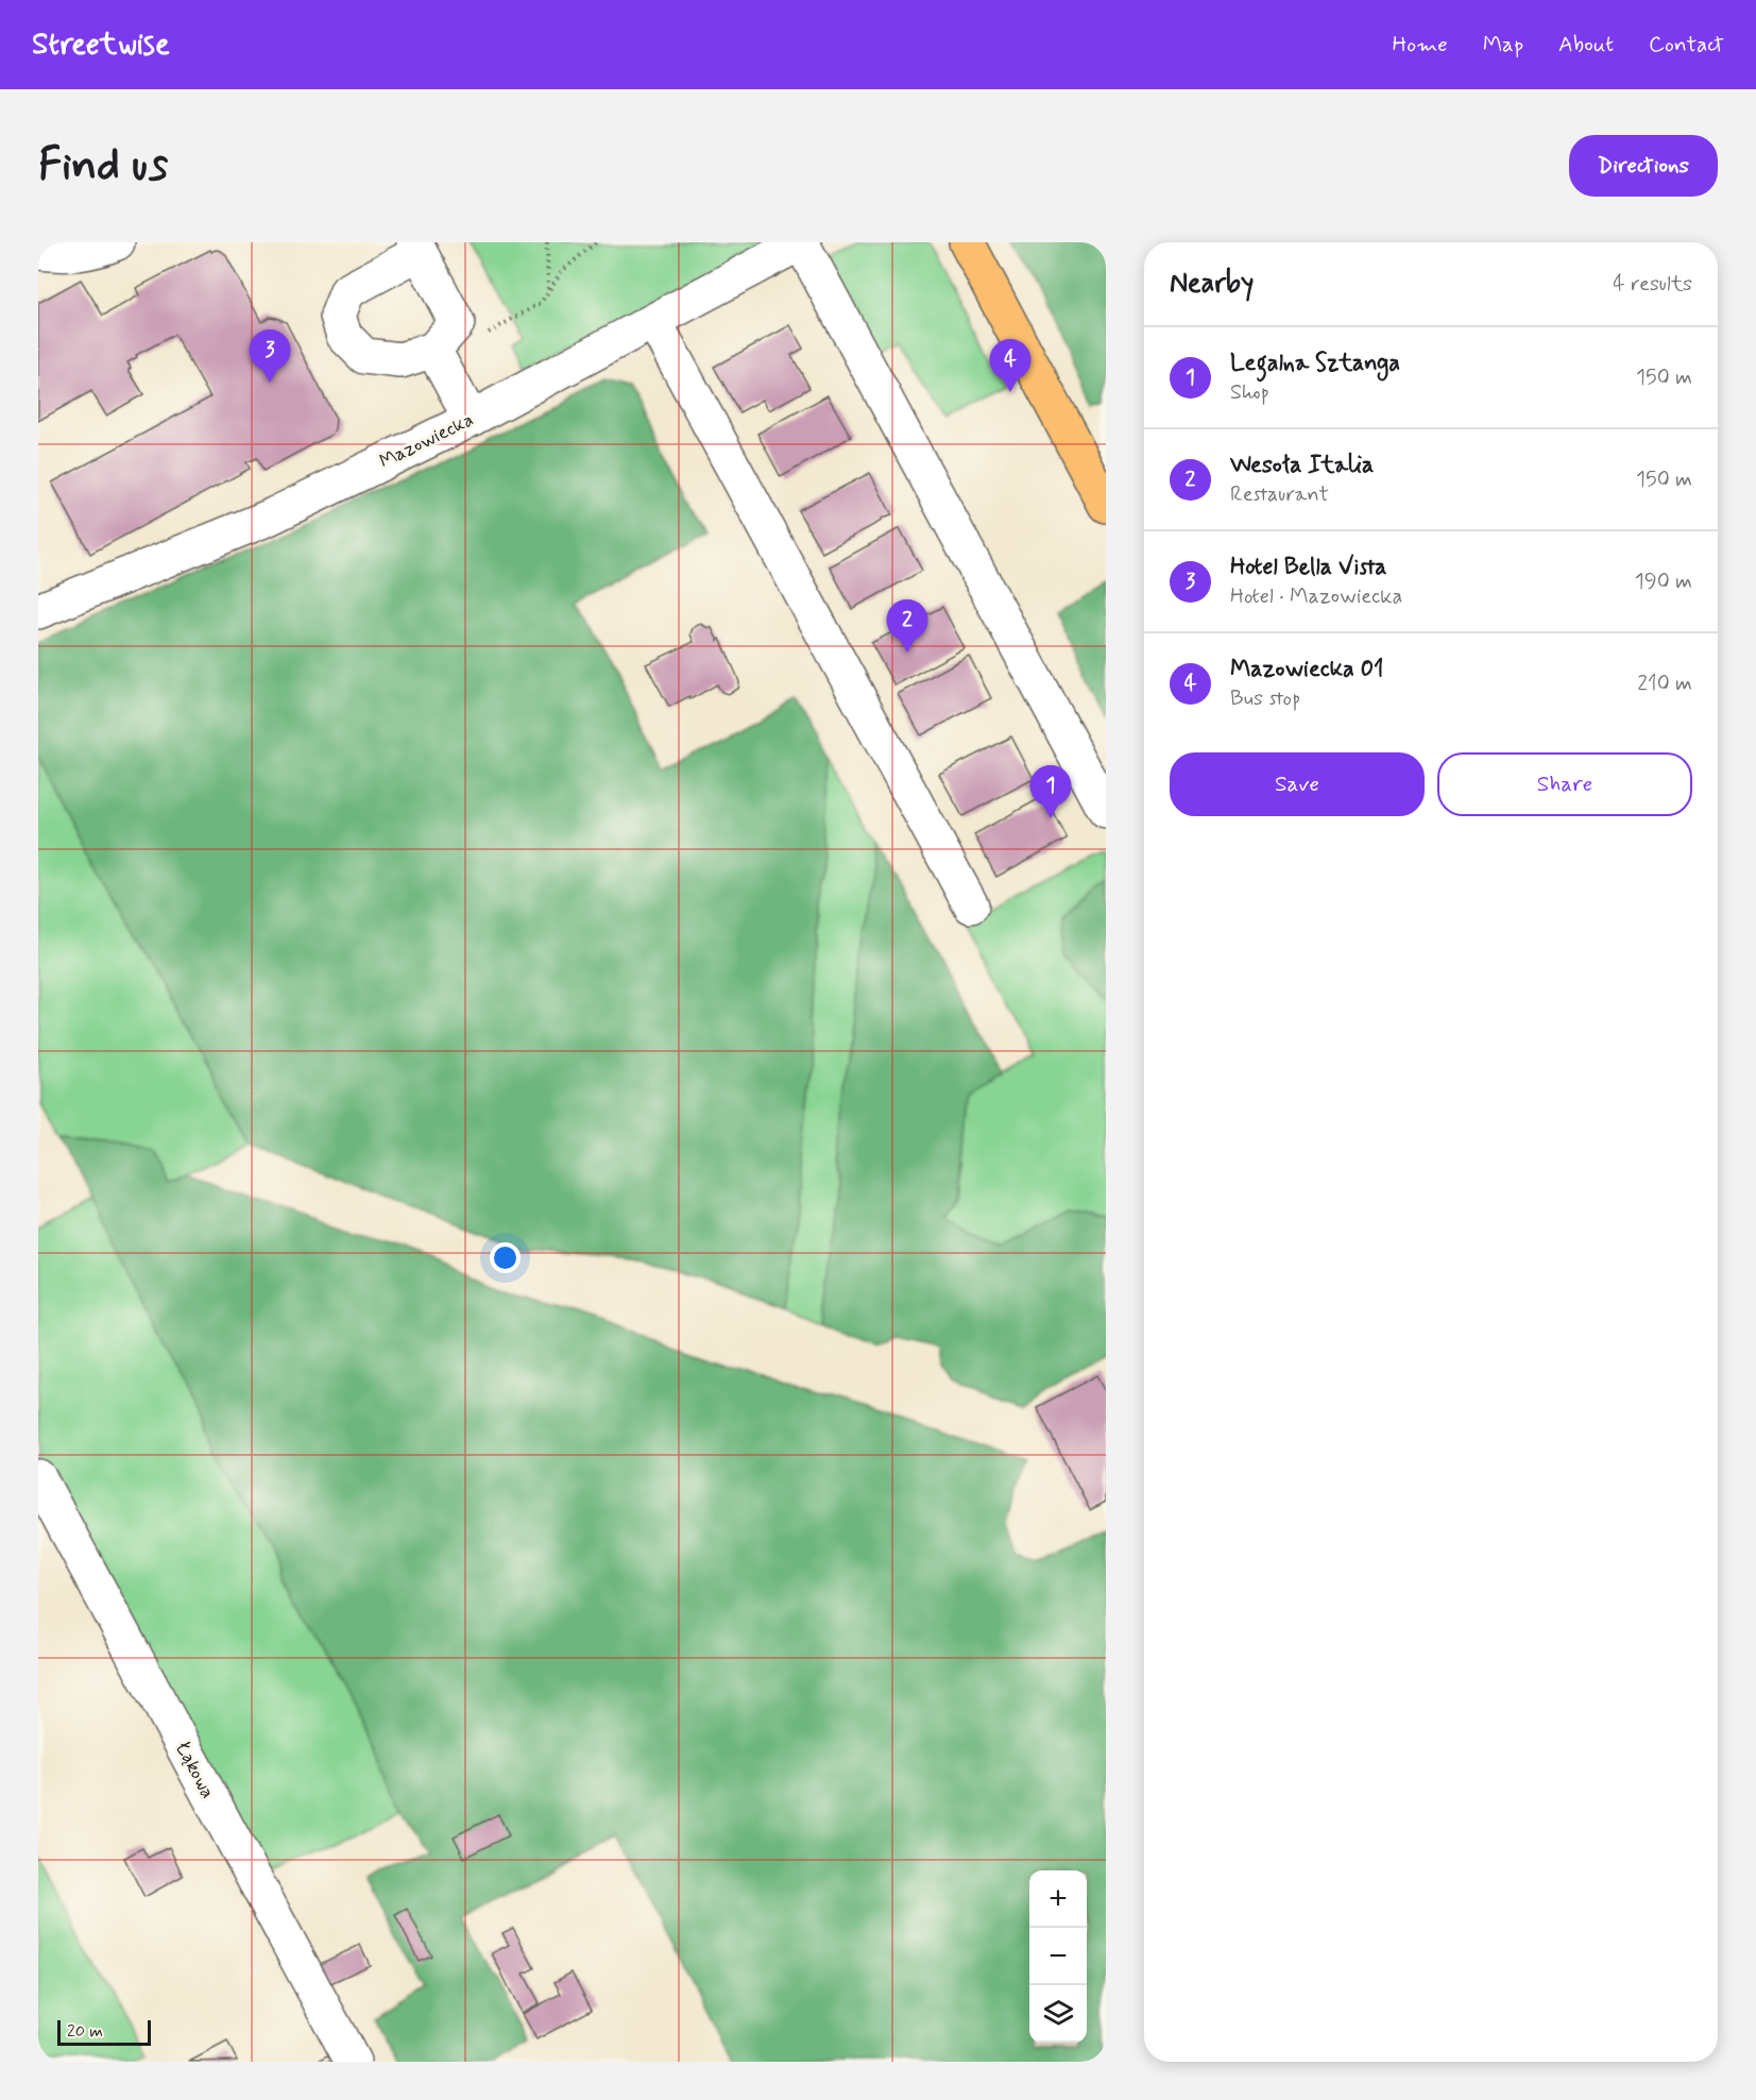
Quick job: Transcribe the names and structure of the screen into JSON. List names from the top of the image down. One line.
{"streets":{"street":["Mazowiecka","Łąkowa"]},"scale_bar":"20 m","page":{"header":"Streetwise","nav":["Home","Map","About","Contact"],"buttons":["Directions",["Save","Share"]],"title":"Find us","heading":["Nearby","4 results"],"list":[{"mark":"1","name":"Legalna Sztanga","note":"Shop","value":"150 m"},{"mark":"2","name":"Wesoła Italia","note":"Restaurant","value":"150 m"},{"mark":"3","name":"Hotel Bella Vista","note":"Hotel · Mazowiecka","value":"190 m"},{"mark":"4","name":"Mazowiecka 01","note":"Bus stop","value":"210 m"}],"pins":["3","4","2","1"],"map_buttons":["+","−"],"scale":"20 m"}}
